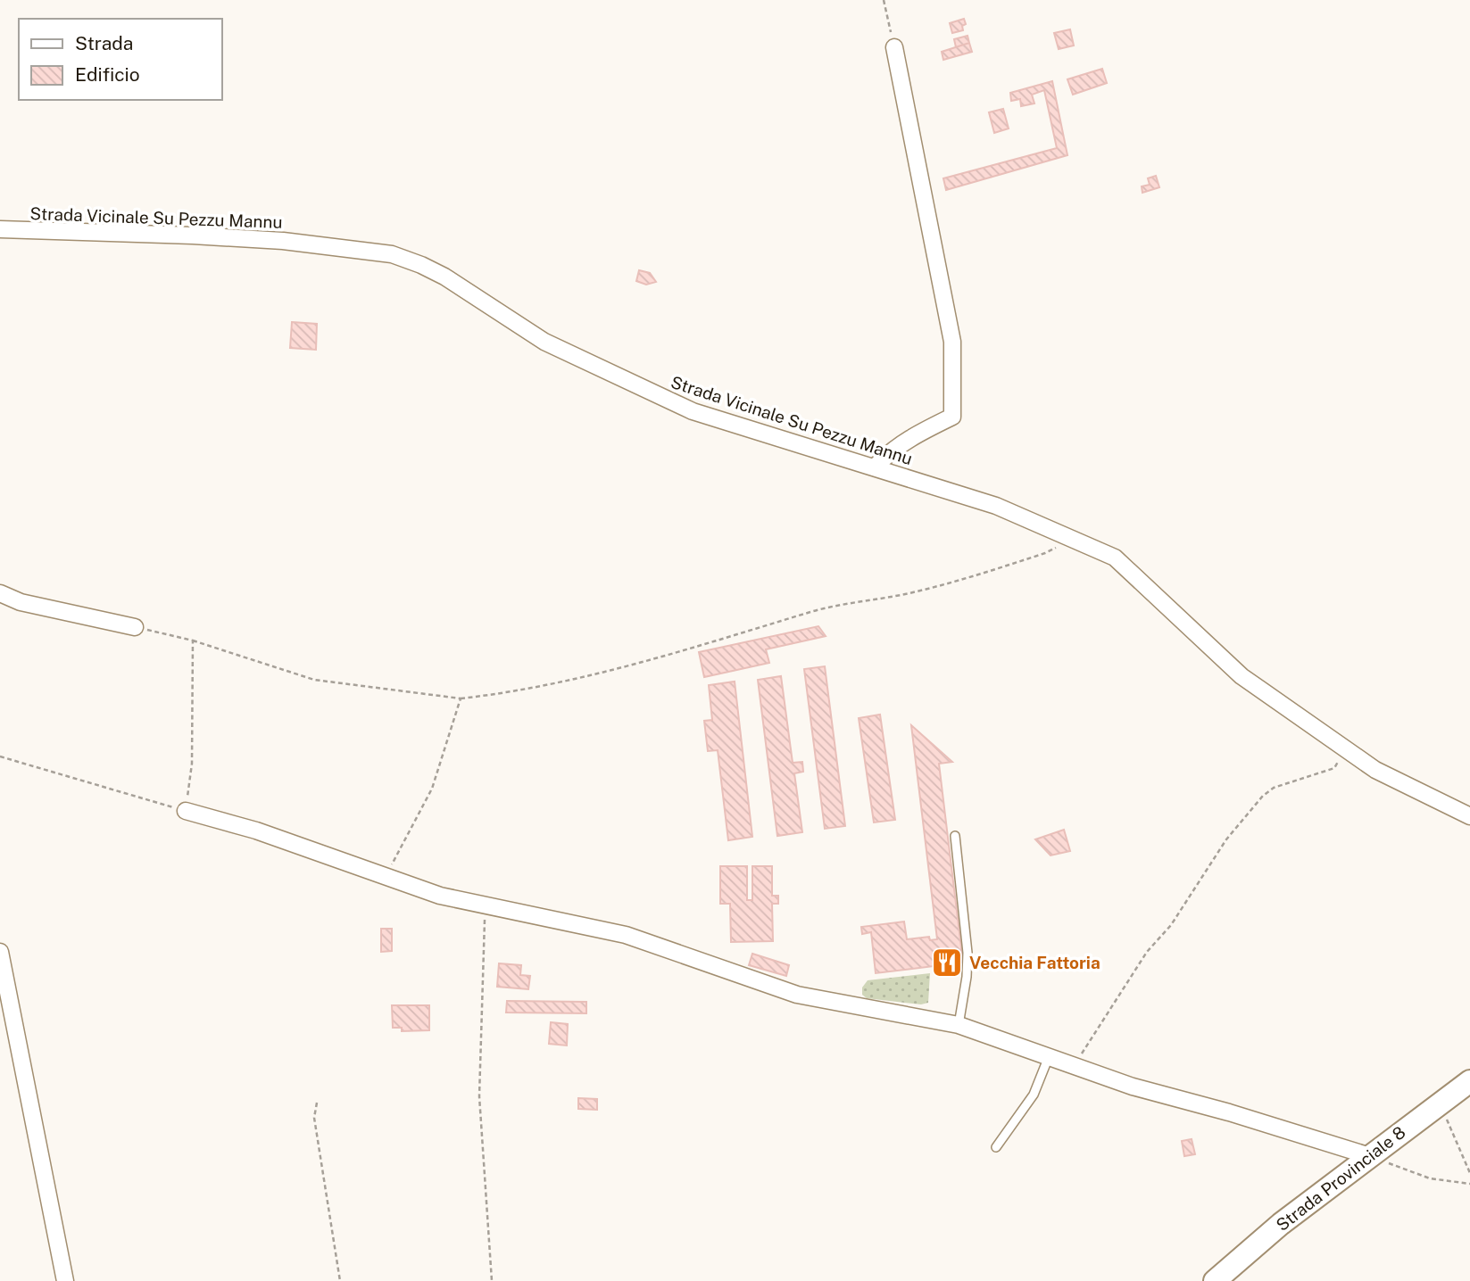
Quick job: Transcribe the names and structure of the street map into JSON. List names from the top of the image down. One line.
{"streets":{"main road":["Strada Provinciale 8"],"street":["Strada Vicinale Su Pezzu Mannu"]},"places":{"restaurant":["Vecchia Fattoria"]},"legend":["Strada","Edificio"]}
